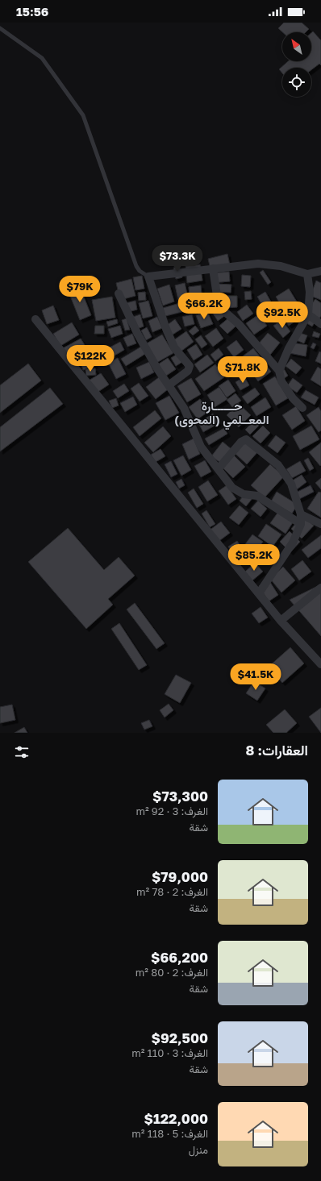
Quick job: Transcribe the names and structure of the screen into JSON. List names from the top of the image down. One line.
{"districts":["حــــــارة المعــلمي (المحوى)"],"north":"top left","page":{"status":"15:56","price":["$73.3K","$79K","$66.2K","$92.5K","$122K","$71.8K","$85.2K","$41.5K"],"heading":"العقارات: 8","list":[{"name":"$73,300","note":"الغرف: 3 · 92 m² · شقة"},{"name":"$79,000","note":"الغرف: 2 · 78 m² · شقة"},{"name":"$66,200","note":"الغرف: 2 · 80 m² · شقة"},{"name":"$92,500","note":"الغرف: 3 · 110 m² · شقة"},{"name":"$122,000","note":"الغرف: 5 · 118 m² · منزل"}]}}
